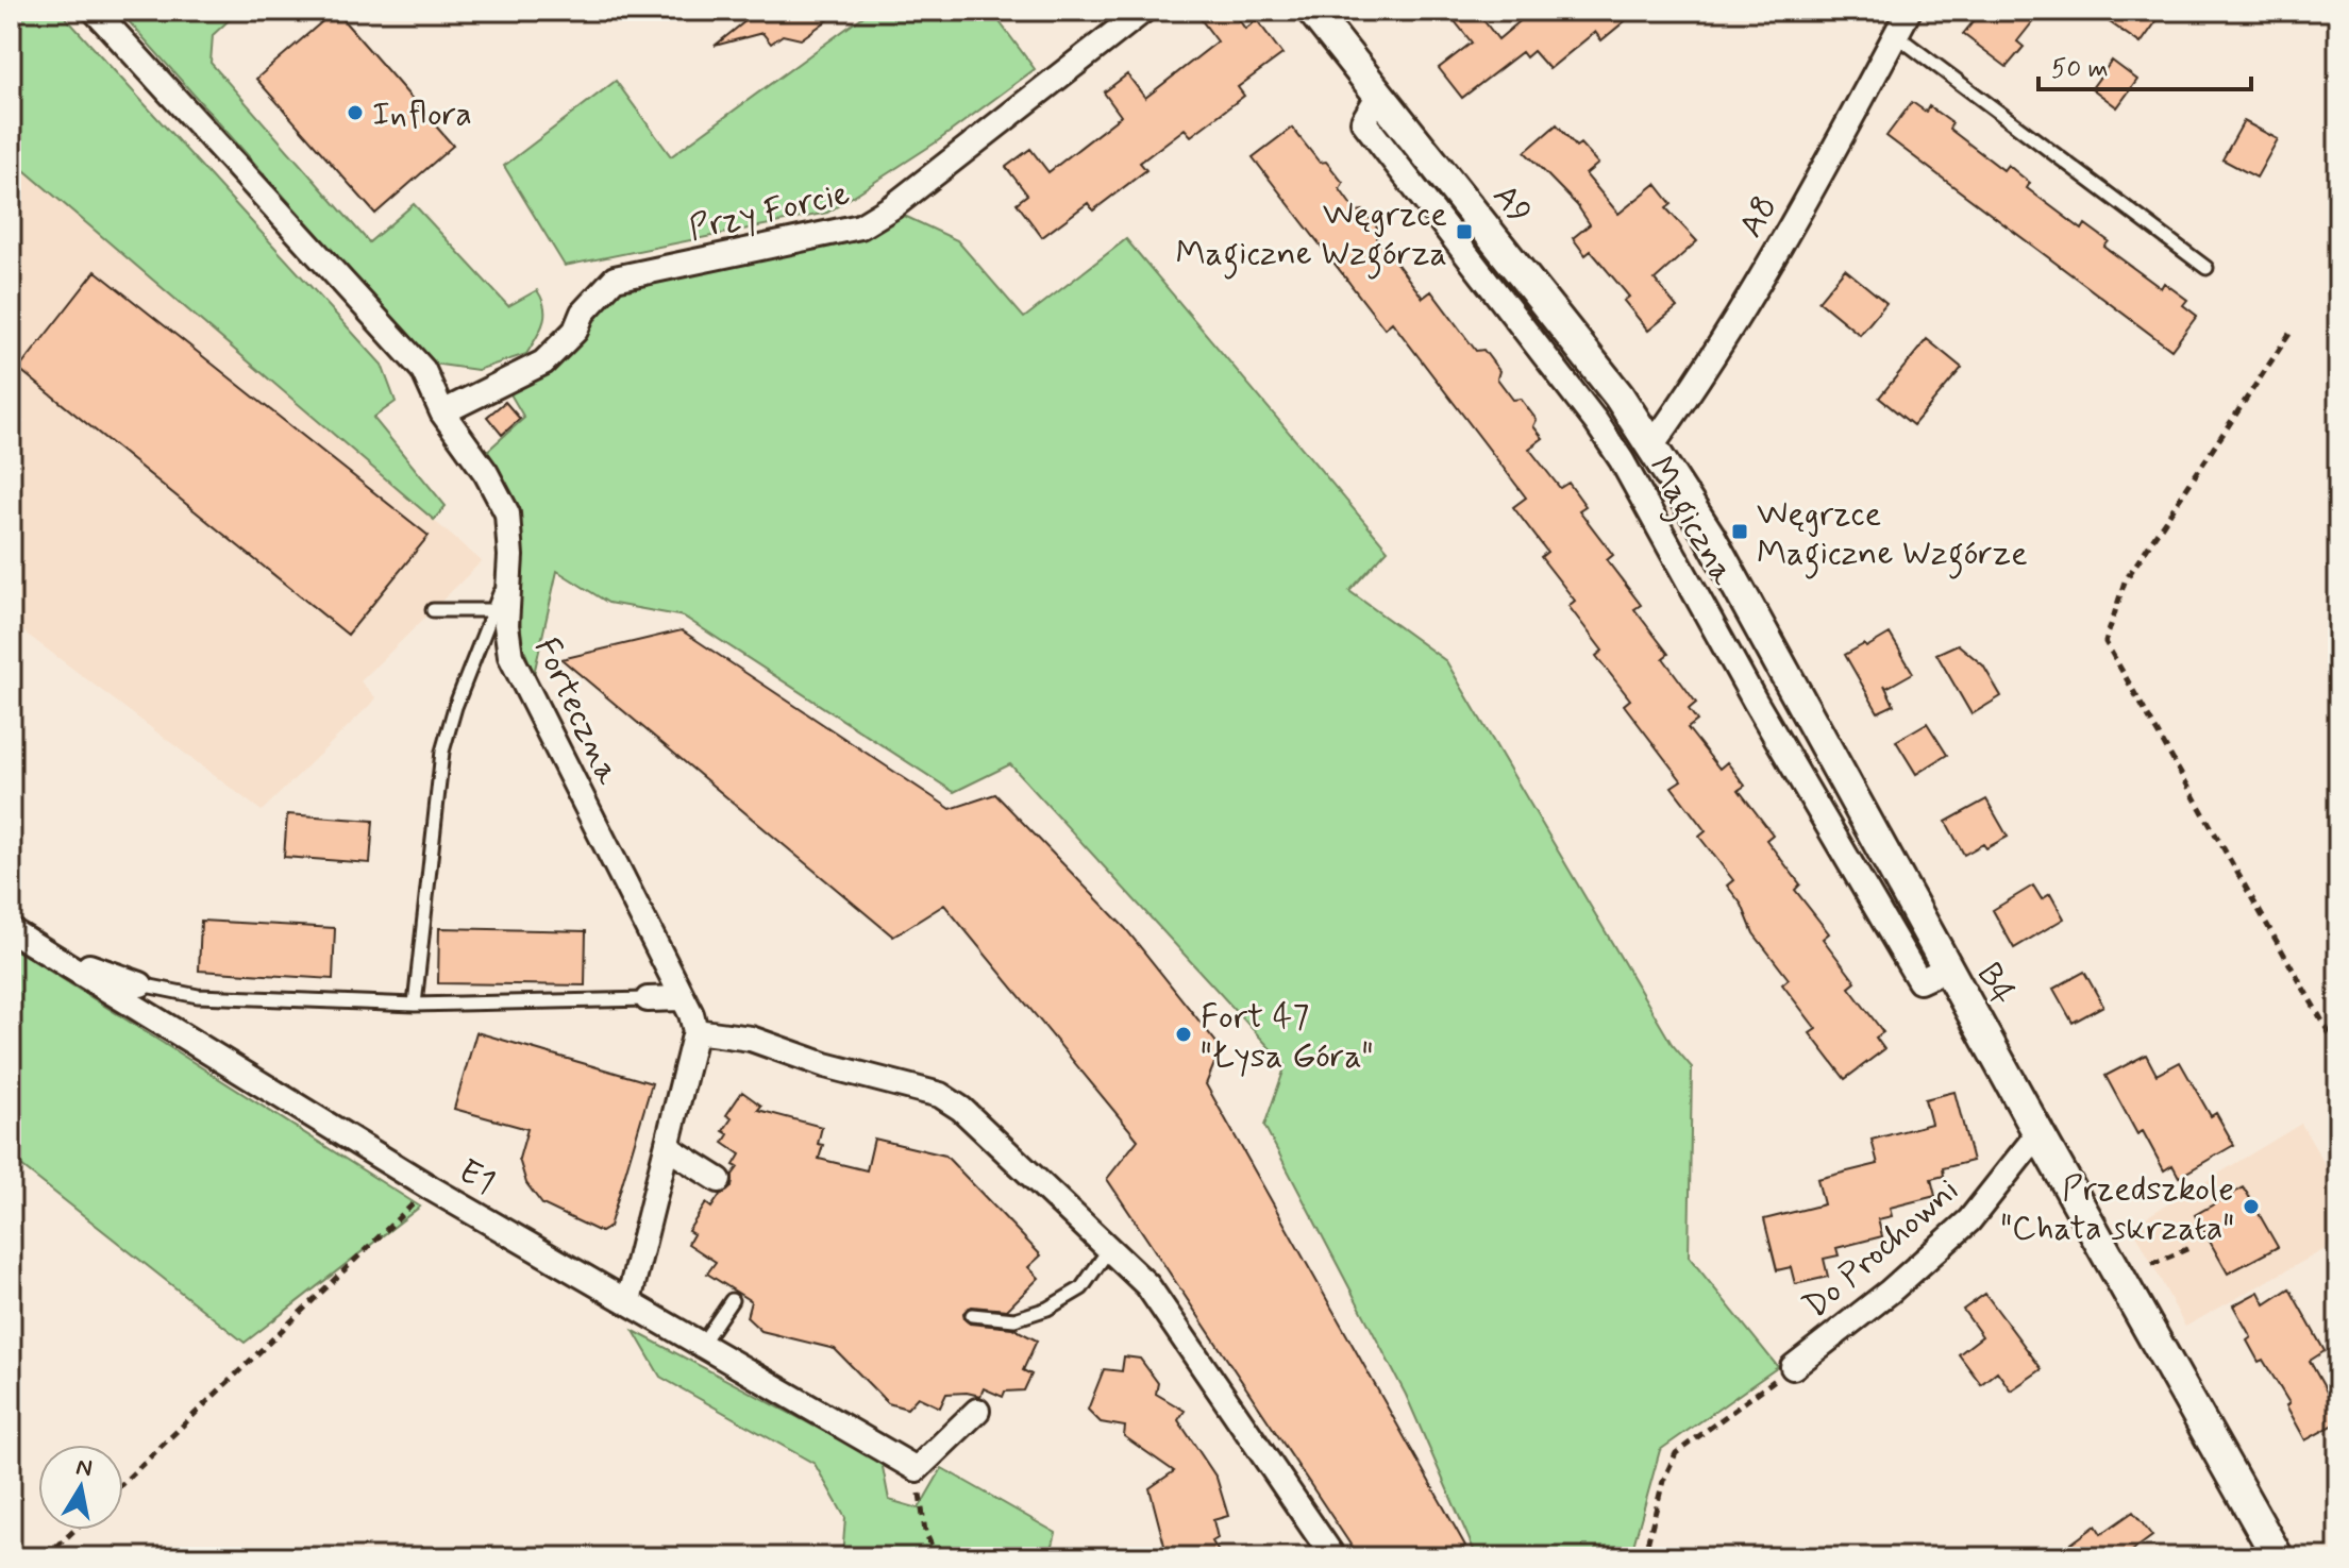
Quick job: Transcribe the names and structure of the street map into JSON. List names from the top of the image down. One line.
{"streets":{"street":["A9","Przy Forcie","A8","Magiczna","Forteczna","B4","E1","Do Prochowni"]},"crossings":[["A9","A8"],["A9","Magiczna"],["A9","B4"],["Przy Forcie","Forteczna"],["A8","B4"],["Magiczna","B4"],["B4","Do Prochowni"]],"places":{"other":["Inflora","Fort 47 \"Łysa Góra\"","Przedszkole \"Chata skrzata\""],"transit":["Węgrzce Magiczne Wzgórza","Węgrzce Magiczne Wzgórze"]},"scale_bar":"50 m","north":"top"}
